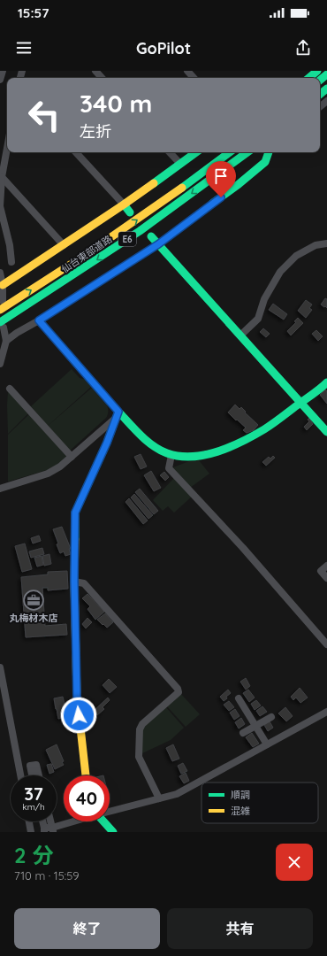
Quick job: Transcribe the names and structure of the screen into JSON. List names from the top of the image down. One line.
{"streets":{"main road":["E6","仙台東部道路"]},"places":{"office":["丸梅材木店"]},"legend":["順調","混雑"],"page":{"status":"15:57","header":"GoPilot","turn":["340 m","左折"],"speed":"37 km/h","limit":"40","heading":["2 分","710 m · 15:59"],"buttons":["終了","共有"]}}
